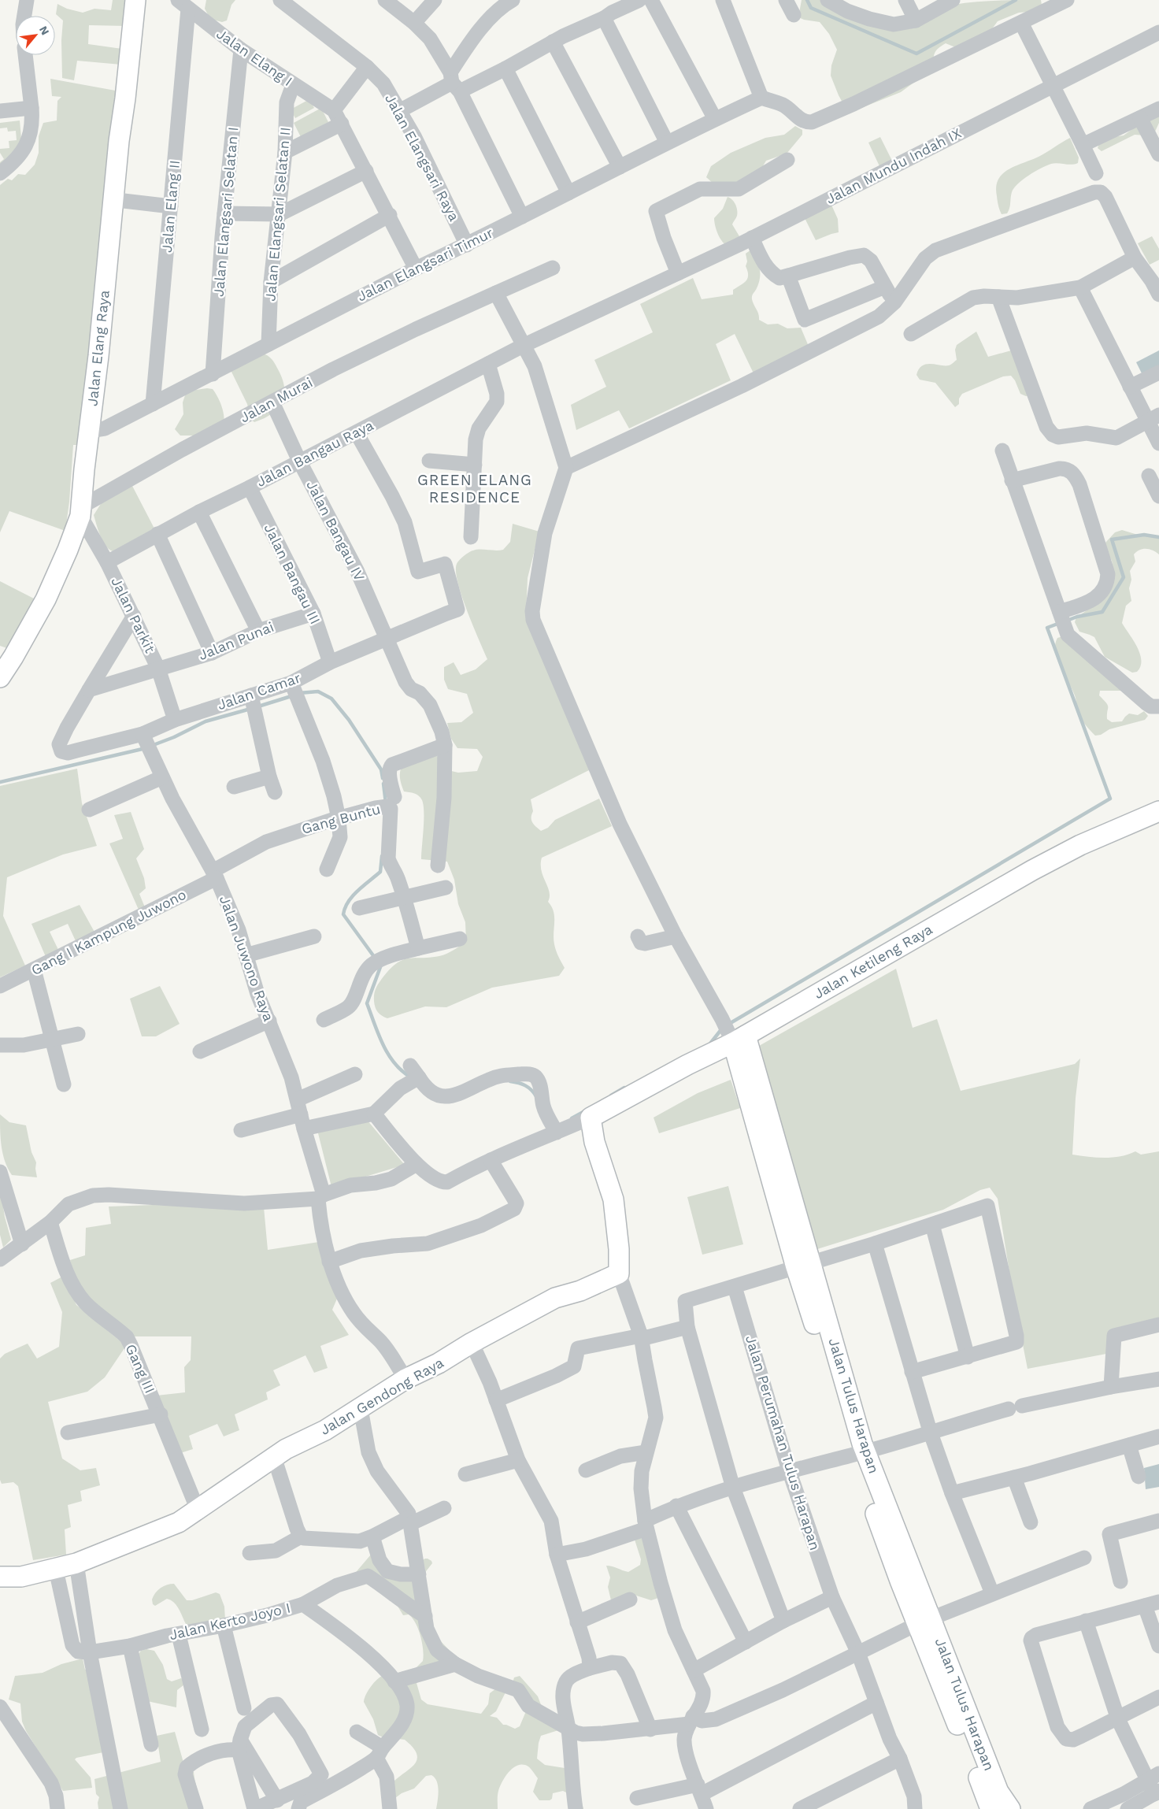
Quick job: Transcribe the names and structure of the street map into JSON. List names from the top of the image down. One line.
{"streets":{"main road":["Jalan Elang Raya","Jalan Ketileng Raya","Jalan Gendong Raya","Jalan Tulus Harapan"],"street":["Jalan Elang I","Jalan Elangsari Raya","Jalan Mundu Indah IX","Jalan Elang II","Jalan Elangsari Selatan I","Jalan Elangsari Selatan II","Jalan Elangsari Timur","Jalan Murai","Jalan Bangau Raya","Jalan Bangau IV","Jalan Bangau III","Jalan Parkit","Jalan Punai","Jalan Camar","Gang Buntu","Gang I Kampung Juwono","Jalan Juwono Raya","Gang III","Jalan Perumahan Tulus Harapan","Jalan Kerto Joyo I"]},"crossings":[["Jalan Elang I","Jalan Elang II"],["Jalan Elang I","Jalan Elangsari Selatan I"],["Jalan Elang I","Jalan Elangsari Selatan II"],["Jalan Elangsari Raya","Jalan Elangsari Timur"],["Jalan Mundu Indah IX","Jalan Bangau Raya"],["Jalan Elang II","Jalan Elangsari Timur"],["Jalan Elangsari Selatan I","Jalan Elangsari Timur"],["Jalan Elangsari Selatan II","Jalan Elangsari Timur"],["Jalan Elangsari Timur","Jalan Elang Raya"],["Jalan Elang Raya","Jalan Murai"],["Jalan Elang Raya","Jalan Parkit"],["Jalan Murai","Jalan Bangau IV"],["Jalan Murai","Jalan Parkit"],["Jalan Bangau Raya","Jalan Bangau IV"],["Jalan Bangau Raya","Jalan Bangau III"],["Jalan Bangau Raya","Jalan Parkit"],["Jalan Bangau Raya","Jalan Camar"],["Jalan Bangau IV","Jalan Camar"],["Jalan Bangau III","Jalan Punai"],["Jalan Bangau III","Jalan Camar"],["Jalan Parkit","Jalan Punai"],["Jalan Parkit","Jalan Camar"],["Jalan Punai","Jalan Camar"],["Jalan Camar","Jalan Juwono Raya"],["Gang Buntu","Gang I Kampung Juwono"],["Gang Buntu","Jalan Juwono Raya"],["Gang I Kampung Juwono","Jalan Juwono Raya"],["Jalan Juwono Raya","Jalan Gendong Raya"],["Jalan Ketileng Raya","Jalan Tulus Harapan"],["Gang III","Jalan Gendong Raya"]],"districts":["GREEN ELANG RESIDENCE"],"north":"top right"}
